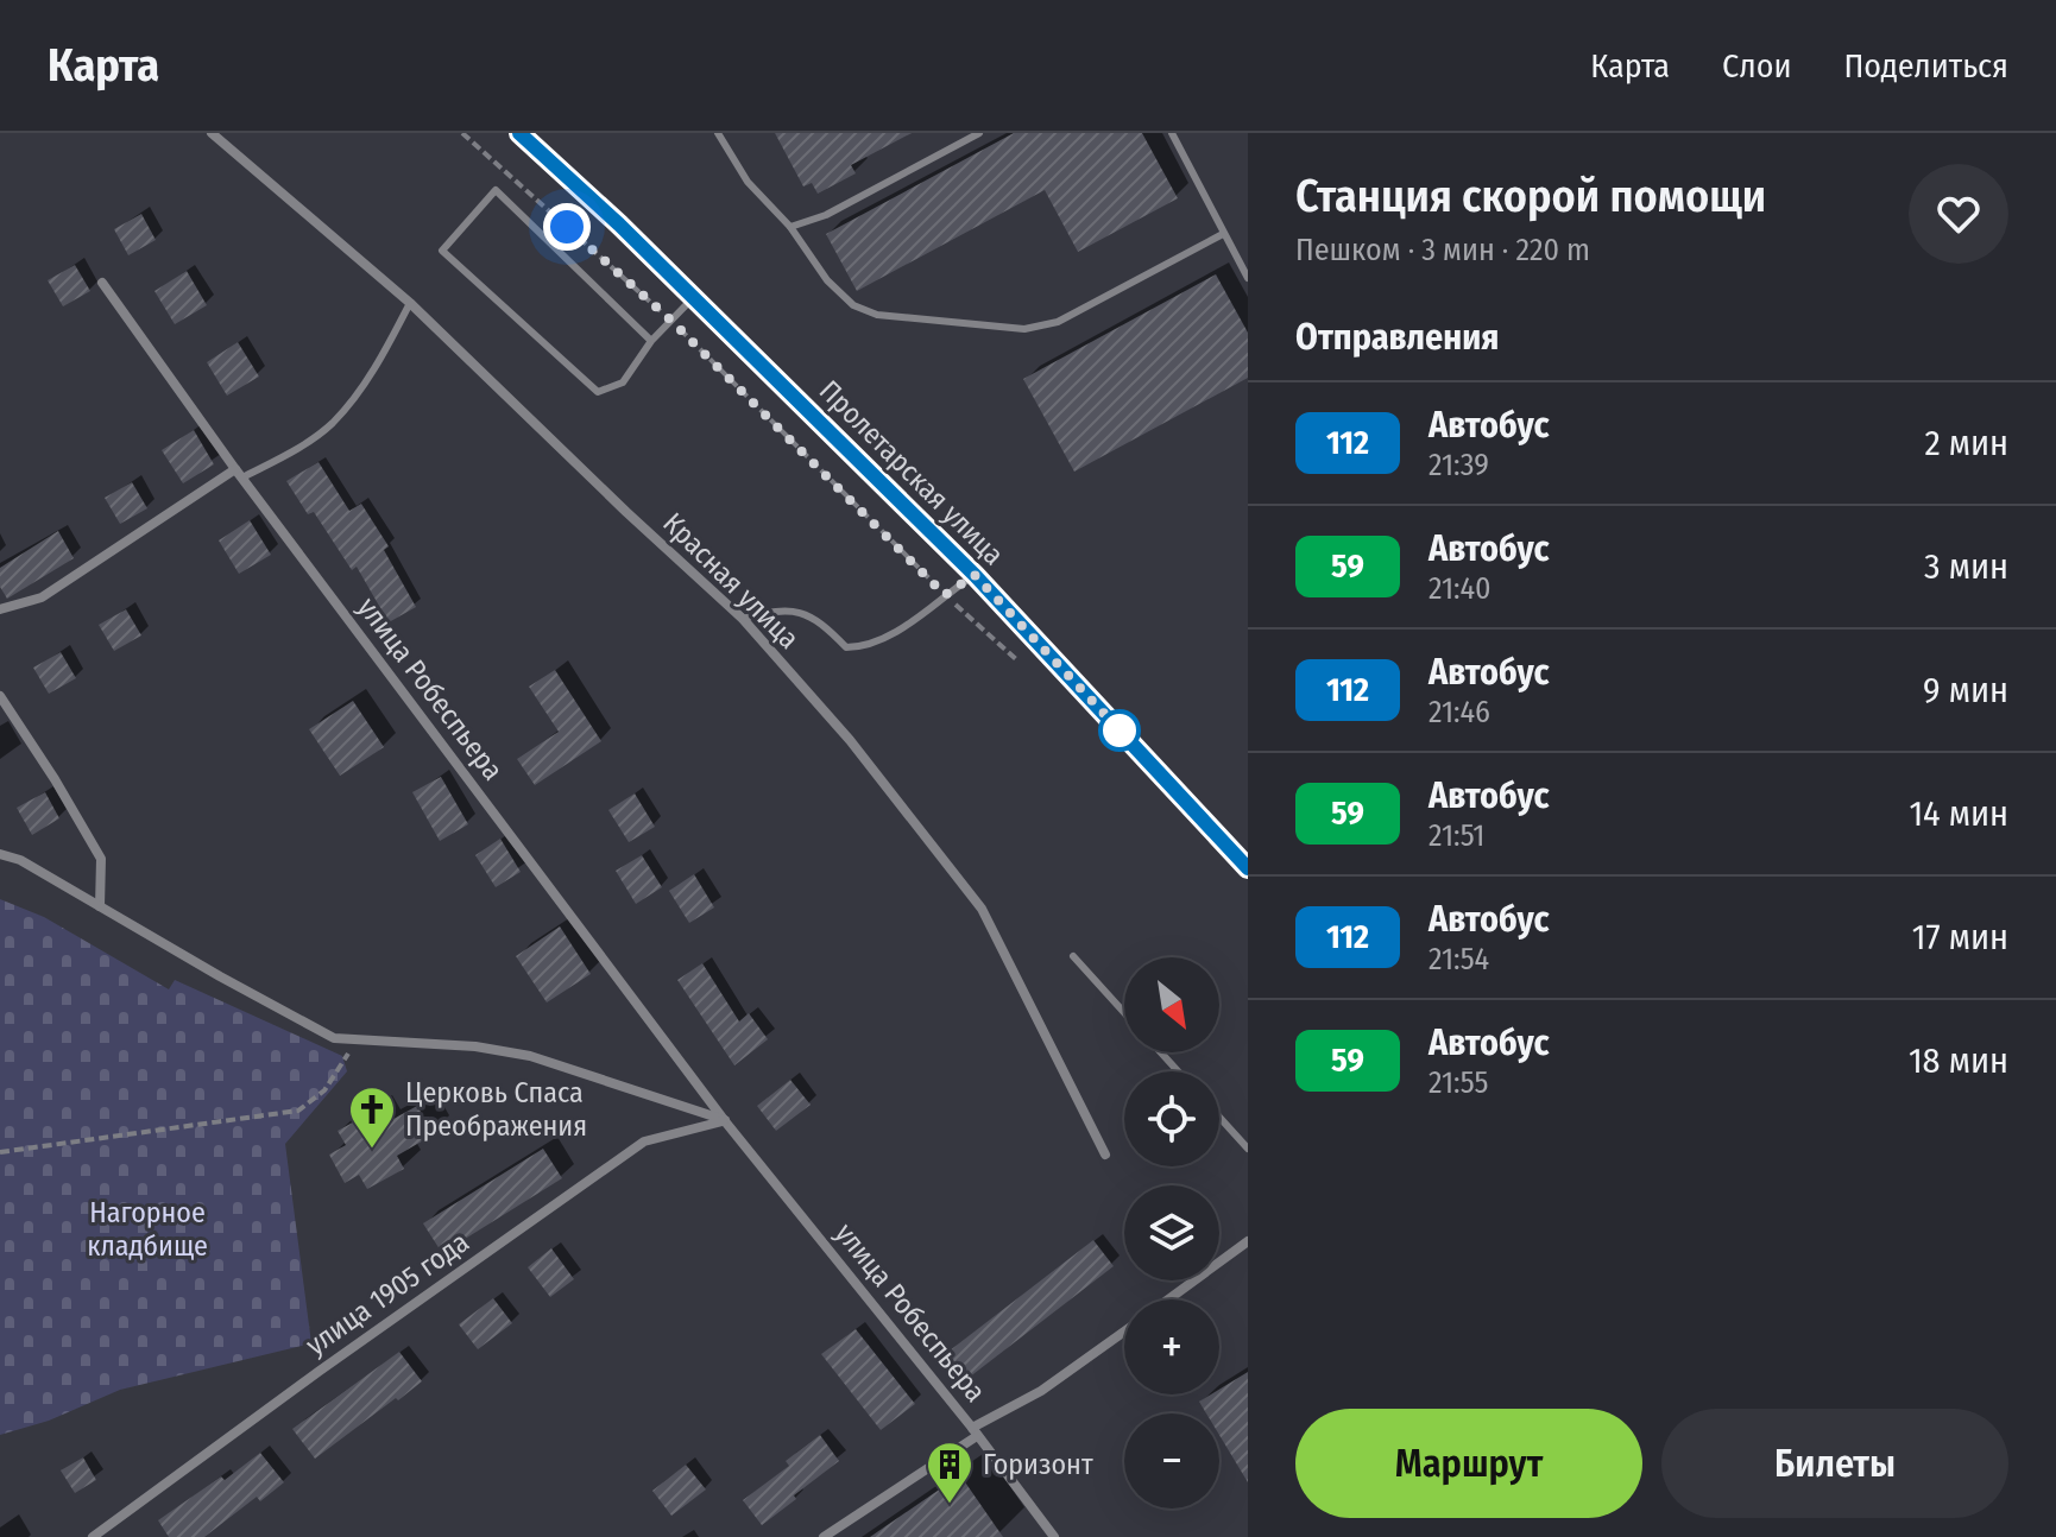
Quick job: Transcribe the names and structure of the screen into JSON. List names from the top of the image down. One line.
{"streets":{"main road":["Пролетарская улица"],"street":["Красная улица","улица Робеспьера","улица 1905 года"]},"crossings":[["улица Робеспьера","улица 1905 года"]],"parks":["Нагорное кладбище"],"places":{"church":["Церковь Спаса Преображения"],"building":["Горизонт"]},"lines":["bus line 112"],"north":"bottom right","page":{"header":"Карта","nav":["Карта","Слои","Поделиться"],"heading":[["Станция скорой помощи","Пешком · 3 мин · 220 m"],"Отправления"],"list":[{"mark":"112","name":"Автобус","note":"21:39","value":"2 мин"},{"mark":"59","name":"Автобус","note":"21:40","value":"3 мин"},{"mark":"112","name":"Автобус","note":"21:46","value":"9 мин"},{"mark":"59","name":"Автобус","note":"21:51","value":"14 мин"},{"mark":"112","name":"Автобус","note":"21:54","value":"17 мин"},{"mark":"59","name":"Автобус","note":"21:55","value":"18 мин"}],"map_buttons":["+","−"],"buttons":["Маршрут","Билеты"]}}
